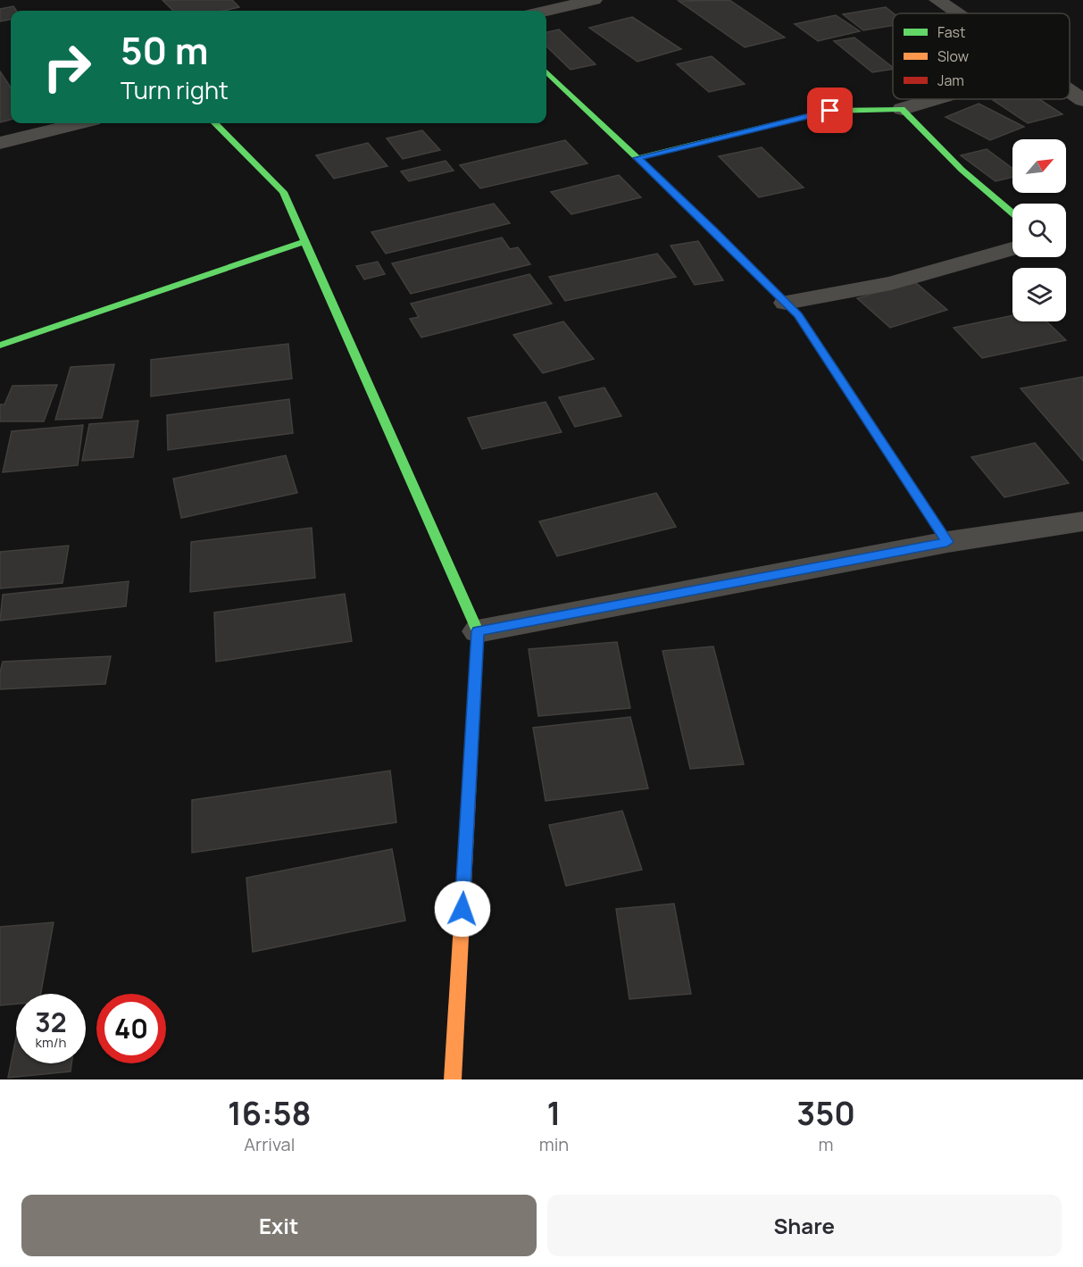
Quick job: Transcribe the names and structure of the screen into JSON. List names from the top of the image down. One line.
{"legend":["Fast","Slow","Jam"],"north":"top right","page":{"turn":["50 m","Turn right"],"speed":"32 km/h","limit":"40","eta":["16:58","Arrival","1","min","350","m"],"buttons":["Exit","Share"]}}
